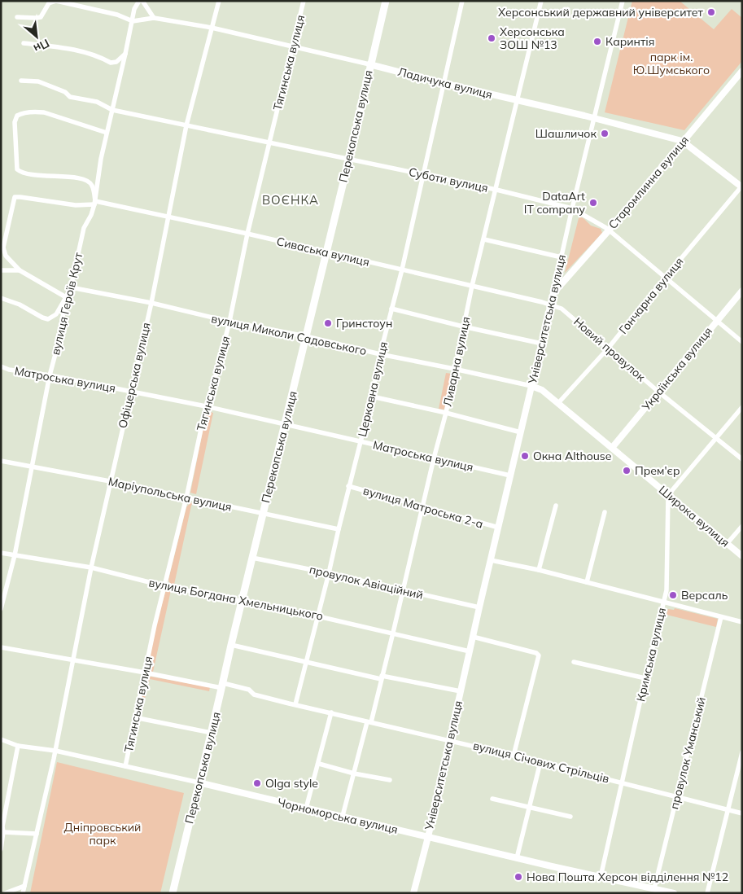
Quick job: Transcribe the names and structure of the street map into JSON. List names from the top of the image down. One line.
{"streets":{"main road":["Перекопська вулиця"],"street":["Тягинська вулиця","Ладичука вулиця","Суботи вулиця","Старомлинна вулиця","Сиваська вулиця","Гончарна вулиця","вулиця Героїв Крут","Університетська вулиця","вулиця Миколи Садовського","Новий провулок","Ливарна вулиця","Українська вулиця","Офіцерська вулиця","Матроська вулиця","Церковна вулиця","Маріупольська вулиця","вулиця Матроська 2-а","Широка вулиця","провулок Авіаційний","вулиця Богдана Хмельницького","Кримська вулиця","провулок Уманський","вулиця Січових Стрільців","Чорноморська вулиця"]},"crossings":[["Тягинська вулиця","Ладичука вулиця"],["Тягинська вулиця","Суботи вулиця"],["Тягинська вулиця","Сиваська вулиця"],["Тягинська вулиця","вулиця Миколи Садовського"],["Тягинська вулиця","Матроська вулиця"],["Тягинська вулиця","Маріупольська вулиця"],["Тягинська вулиця","вулиця Богдана Хмельницького"],["Тягинська вулиця","вулиця Січових Стрільців"],["Тягинська вулиця","Чорноморська вулиця"],["Ладичука вулиця","Перекопська вулиця"],["Ладичука вулиця","Старомлинна вулиця"],["Ладичука вулиця","Гончарна вулиця"],["Ладичука вулиця","вулиця Героїв Крут"],["Ладичука вулиця","Університетська вулиця"],["Ладичука вулиця","Ливарна вулиця"],["Ладичука вулиця","Офіцерська вулиця"],["Ладичука вулиця","Церковна вулиця"],["Перекопська вулиця","Суботи вулиця"],["Перекопська вулиця","Сиваська вулиця"],["Перекопська вулиця","вулиця Миколи Садовського"],["Перекопська вулиця","Матроська вулиця"],["Перекопська вулиця","Маріупольська вулиця"],["Перекопська вулиця","провулок Авіаційний"],["Перекопська вулиця","вулиця Богдана Хмельницького"],["Перекопська вулиця","вулиця Січових Стрільців"],["Перекопська вулиця","Чорноморська вулиця"],["Суботи вулиця","Старомлинна вулиця"],["Суботи вулиця","Гончарна вулиця"],["Суботи вулиця","вулиця Героїв Крут"],["Суботи вулиця","Університетська вулиця"],["Суботи вулиця","Ливарна вулиця"],["Суботи вулиця","Українська вулиця"],["Суботи вулиця","Офіцерська вулиця"],["Суботи вулиця","Церковна вулиця"],["Старомлинна вулиця","Університетська вулиця"],["Сиваська вулиця","вулиця Героїв Крут"],["Сиваська вулиця","Університетська вулиця"],["Сиваська вулиця","Новий провулок"],["Сиваська вулиця","Ливарна вулиця"],["Сиваська вулиця","Офіцерська вулиця"],["Сиваська вулиця","Церковна вулиця"],["Гончарна вулиця","Новий провулок"],["Гончарна вулиця","Широка вулиця"],["вулиця Героїв Крут","вулиця Миколи Садовського"],["вулиця Героїв Крут","Матроська вулиця"],["вулиця Героїв Крут","Маріупольська вулиця"],["вулиця Героїв Крут","вулиця Богдана Хмельницького"],["Університетська вулиця","вулиця Миколи Садовського"],["Університетська вулиця","Новий провулок"],["Університетська вулиця","Матроська вулиця"],["Університетська вулиця","вулиця Матроська 2-а"],["Університетська вулиця","Широка вулиця"],["Університетська вулиця","провулок Авіаційний"],["Університетська вулиця","вулиця Богдана Хмельницького"],["Університетська вулиця","вулиця Січових Стрільців"],["Університетська вулиця","Чорноморська вулиця"],["вулиця Миколи Садовського","Ливарна вулиця"],["вулиця Миколи Садовського","Офіцерська вулиця"],["вулиця Миколи Садовського","Церковна вулиця"],["вулиця Миколи Садовського","Широка вулиця"],["Новий провулок","Українська вулиця"],["Ливарна вулиця","Матроська вулиця"],["Ливарна вулиця","вулиця Матроська 2-а"],["Ливарна вулиця","провулок Авіаційний"],["Ливарна вулиця","вулиця Богдана Хмельницького"],["Ливарна вулиця","вулиця Січових Стрільців"],["Ливарна вулиця","Чорноморська вулиця"],["Українська вулиця","Широка вулиця"],["Офіцерська вулиця","Матроська вулиця"],["Офіцерська вулиця","Маріупольська вулиця"],["Офіцерська вулиця","вулиця Богдана Хмельницького"],["Офіцерська вулиця","вулиця Січових Стрільців"],["Офіцерська вулиця","Чорноморська вулиця"],["Матроська вулиця","Церковна вулиця"],["Церковна вулиця","Маріупольська вулиця"],["Церковна вулиця","вулиця Матроська 2-а"],["Церковна вулиця","провулок Авіаційний"],["Церковна вулиця","вулиця Богдана Хмельницького"],["Церковна вулиця","вулиця Січових Стрільців"],["Широка вулиця","Кримська вулиця"],["Кримська вулиця","вулиця Січових Стрільців"],["Кримська вулиця","Чорноморська вулиця"],["провулок Уманський","вулиця Січових Стрільців"],["провулок Уманський","Чорноморська вулиця"]],"districts":["ВОЄНКА"],"parks":["парк ім. Ю.Шумського","Дніпровський парк"],"places":["Херсонський державний університет","Херсонська ЗОШ №13","Каринтія","Шашличок","DataArt IT company","Гринстоун","Окна Althouse","Прем'єр","Версаль","Olga style","Нова Пошта Херсон відділення №12"],"north":"bottom right"}
